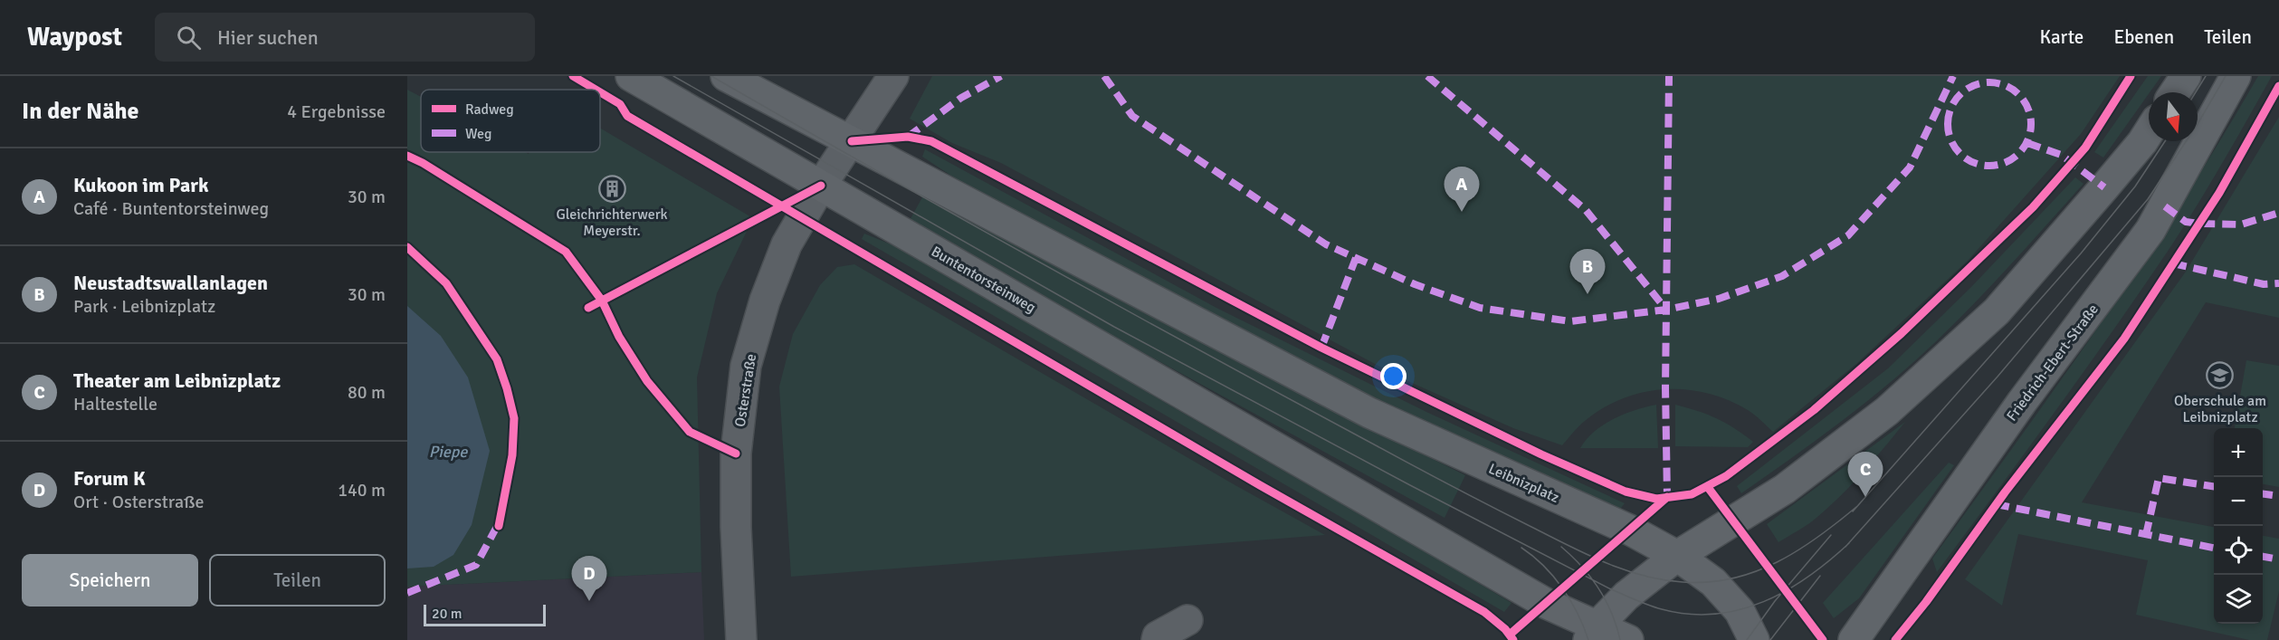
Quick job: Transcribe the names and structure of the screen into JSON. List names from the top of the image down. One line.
{"streets":{"street":["Buntentorsteinweg","Friedrich-Ebert-Straße","Osterstraße","Leibnizplatz"]},"crossings":[["Buntentorsteinweg","Osterstraße"],["Osterstraße","Leibnizplatz"]],"water":["Piepe"],"places":{"building":["Gleichrichterwerk Meyerstr."],"school or university":["Oberschule am Leibnizplatz"]},"legend":["Radweg","Weg"],"scale_bar":"20 m","north":"bottom","page":{"header":"Waypost","search":"Hier suchen","nav":["Karte","Ebenen","Teilen"],"heading":["In der Nähe","4 Ergebnisse"],"list":[{"mark":"A","name":"Kukoon im Park","note":"Café · Buntentorsteinweg","value":"30 m"},{"mark":"B","name":"Neustadtswallanlagen","note":"Park · Leibnizplatz","value":"30 m"},{"mark":"C","name":"Theater am Leibnizplatz","note":"Haltestelle","value":"80 m"},{"mark":"D","name":"Forum K","note":"Ort · Osterstraße","value":"140 m"}],"pins":["A","B","C","D"],"map_buttons":["+","−"],"buttons":["Speichern","Teilen"],"scale":"20 m"}}
